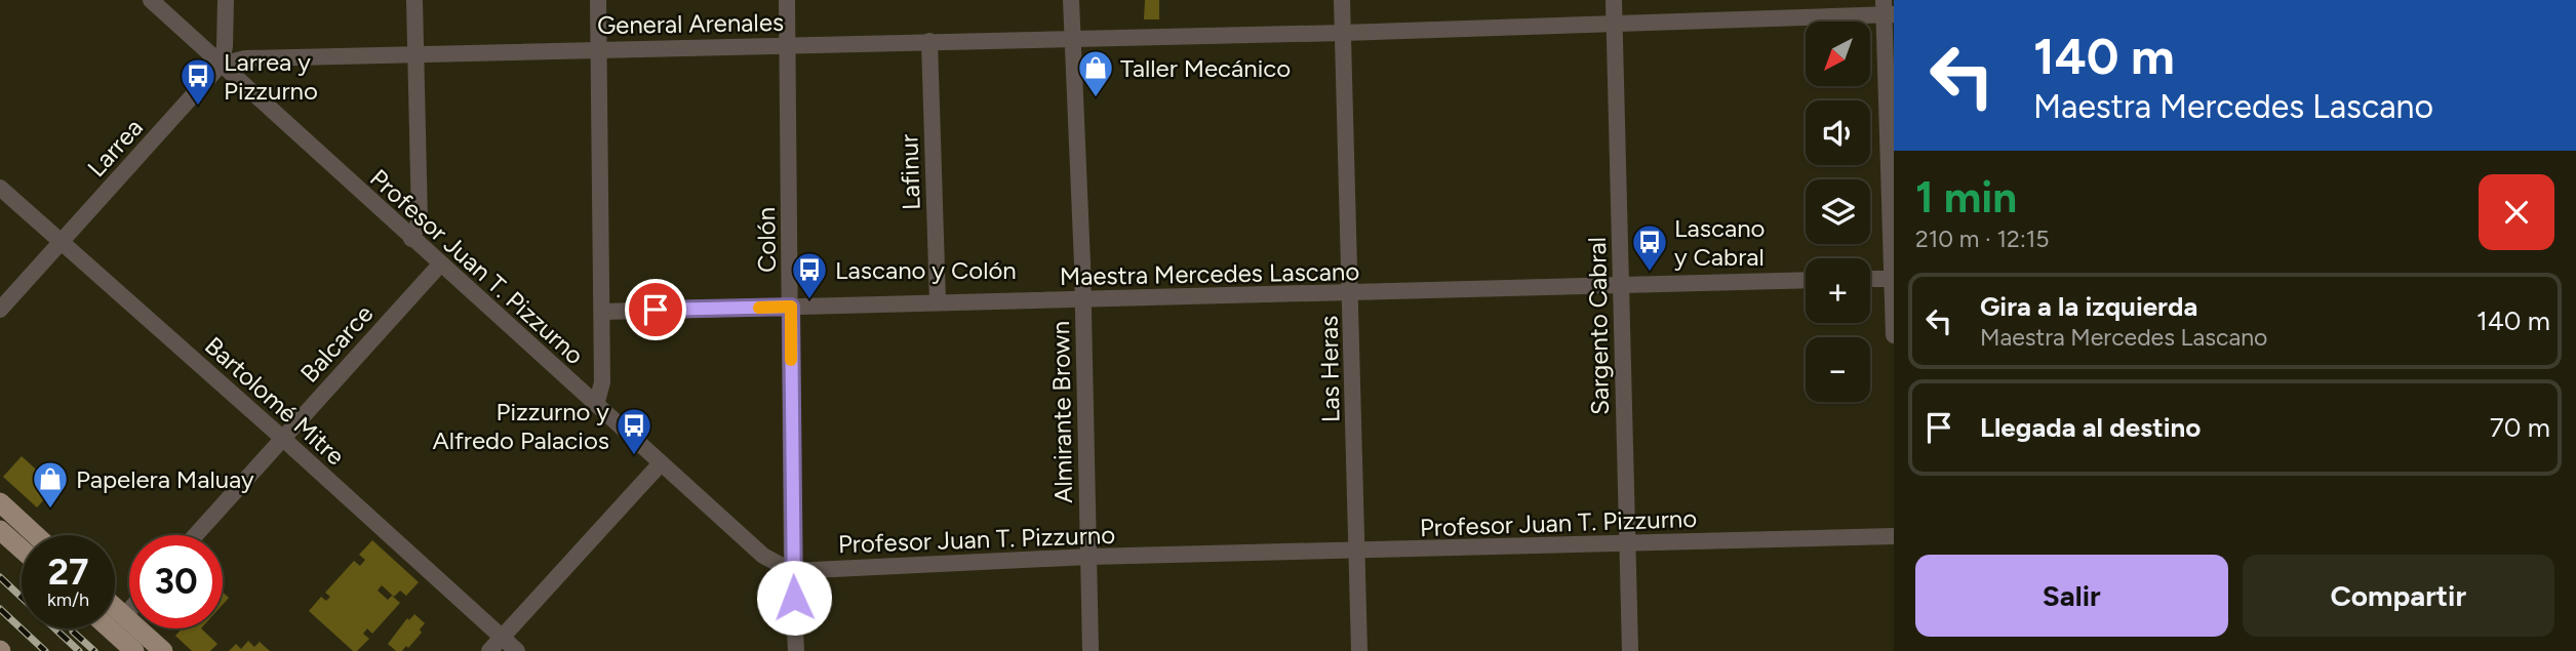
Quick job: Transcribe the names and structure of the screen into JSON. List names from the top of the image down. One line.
{"streets":{"street":["General Arenales","Larrea","Lafinur","Colón","Profesor Juan T. Pizzurno","Maestra Mercedes Lascano","Sargento Cabral","Balcarce","Las Heras","Bartolomé Mitre","Almirante Brown"]},"crossings":[["General Arenales","Larrea"],["General Arenales","Lafinur"],["General Arenales","Colón"],["General Arenales","Profesor Juan T. Pizzurno"],["General Arenales","Sargento Cabral"],["General Arenales","Las Heras"],["General Arenales","Almirante Brown"],["Larrea","Profesor Juan T. Pizzurno"],["Larrea","Bartolomé Mitre"],["Lafinur","Maestra Mercedes Lascano"],["Colón","Profesor Juan T. Pizzurno"],["Colón","Maestra Mercedes Lascano"],["Profesor Juan T. Pizzurno","Sargento Cabral"],["Profesor Juan T. Pizzurno","Balcarce"],["Profesor Juan T. Pizzurno","Las Heras"],["Profesor Juan T. Pizzurno","Almirante Brown"],["Maestra Mercedes Lascano","Sargento Cabral"],["Maestra Mercedes Lascano","Las Heras"],["Maestra Mercedes Lascano","Almirante Brown"],["Balcarce","Bartolomé Mitre"]],"places":{"shop":["Taller Mecánico","Papelera Maluay"],"bus stop":["Larrea y Pizzurno","Lascano y Cabral","Lascano y Colón","Pizzurno y Alfredo Palacios"]},"north":"bottom left","page":{"turn":["140 m","Maestra Mercedes Lascano"],"map_buttons":["+","−"],"heading":["1 min","210 m · 12:15"],"list":[{"name":"Gira a la izquierda","note":"Maestra Mercedes Lascano","value":"140 m"},{"name":"Llegada al destino","value":"70 m"}],"speed":"27 km/h","limit":"30","buttons":["Salir","Compartir"]}}
